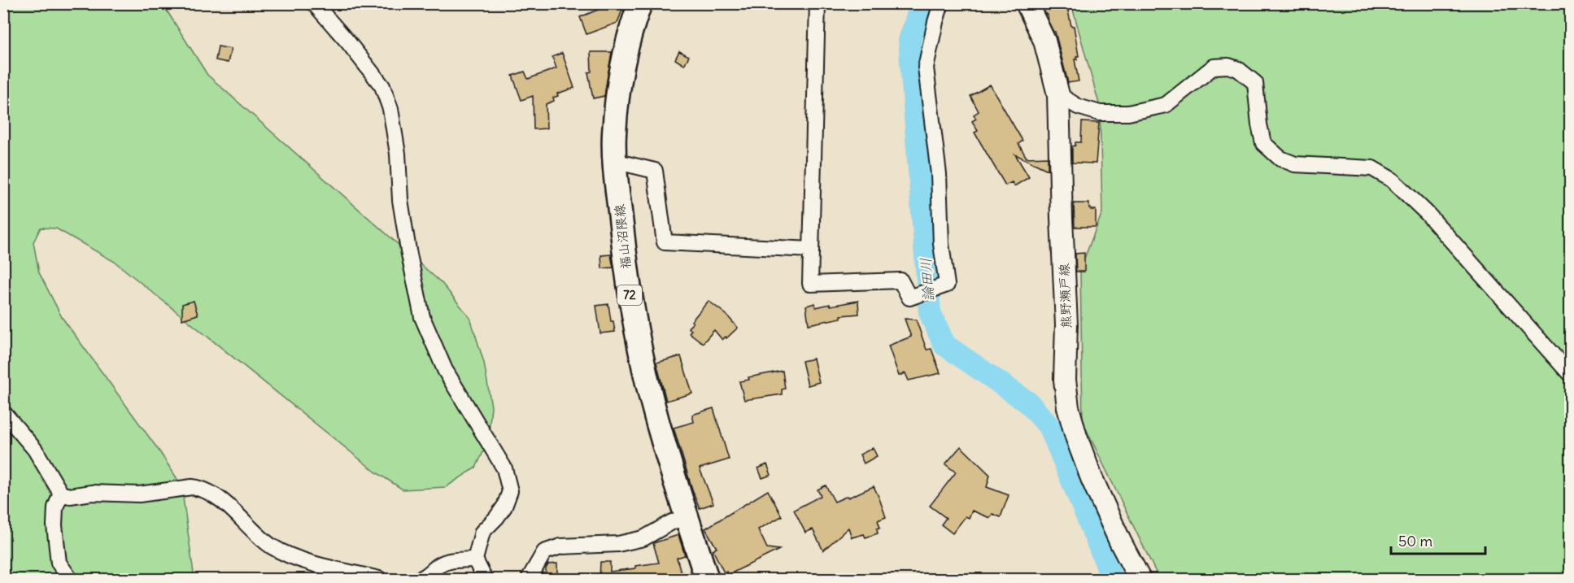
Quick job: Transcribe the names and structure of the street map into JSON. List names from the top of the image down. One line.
{"streets":{"main road":["福山沼隈線","72","熊野瀬戸線"]},"water":["論田川"],"scale_bar":"50 m"}
